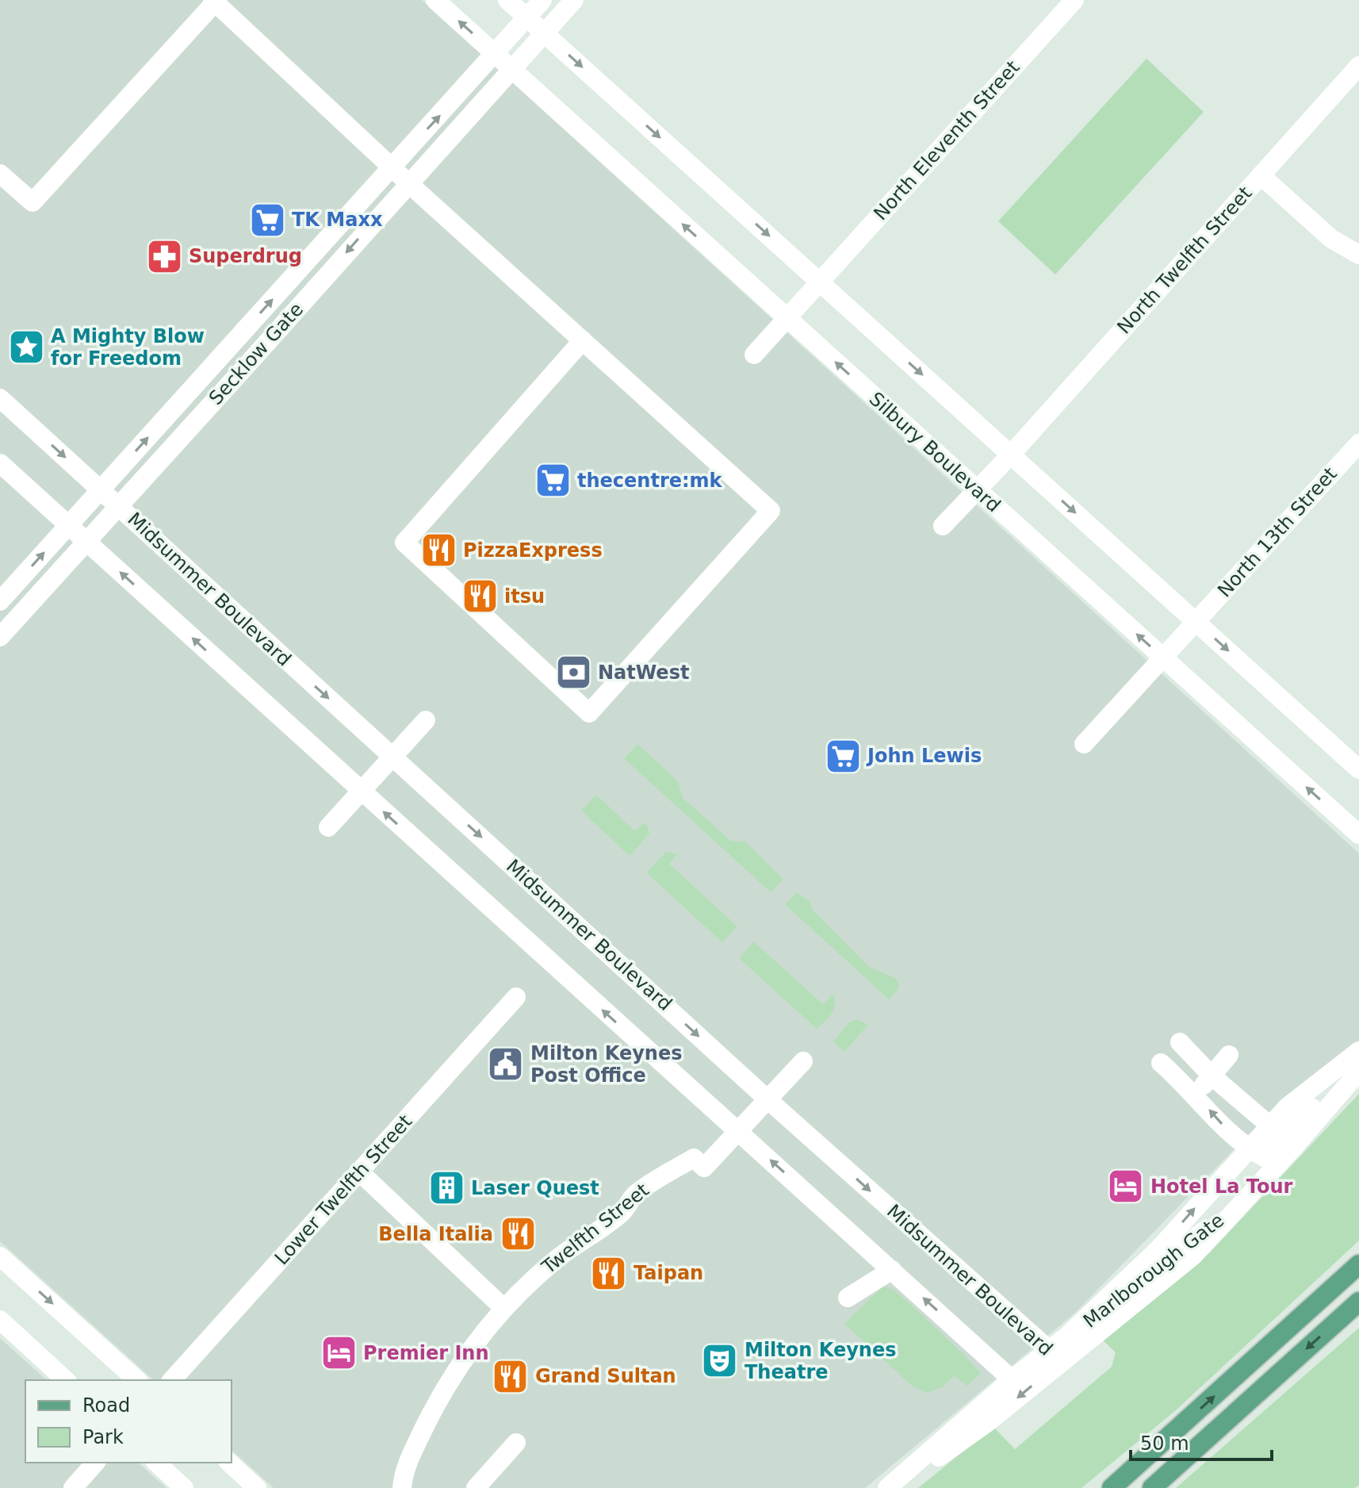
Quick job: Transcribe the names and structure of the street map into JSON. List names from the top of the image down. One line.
{"streets":{"street":["North Eleventh Street","North Twelfth Street","Secklow Gate","Silbury Boulevard","North 13th Street","Midsummer Boulevard","Lower Twelfth Street","Twelfth Street","Marlborough Gate"]},"crossings":[["North Eleventh Street","Silbury Boulevard"],["North Twelfth Street","Silbury Boulevard"],["Secklow Gate","Silbury Boulevard"],["Secklow Gate","Midsummer Boulevard"],["Silbury Boulevard","North 13th Street"],["Midsummer Boulevard","Marlborough Gate"]],"places":{"supermarket":["TK Maxx","thecentre:mk","John Lewis"],"pharmacy":["Superdrug"],"place":["A Mighty Blow for Freedom"],"restaurant":["PizzaExpress","itsu","Bella Italia","Taipan","Grand Sultan"],"bank":["NatWest"],"public building":["Milton Keynes Post Office"],"hotel":["Hotel La Tour","Premier Inn"],"building":["Laser Quest"],"theatre":["Milton Keynes Theatre"]},"legend":["Road","Park"],"scale_bar":"50 m"}
